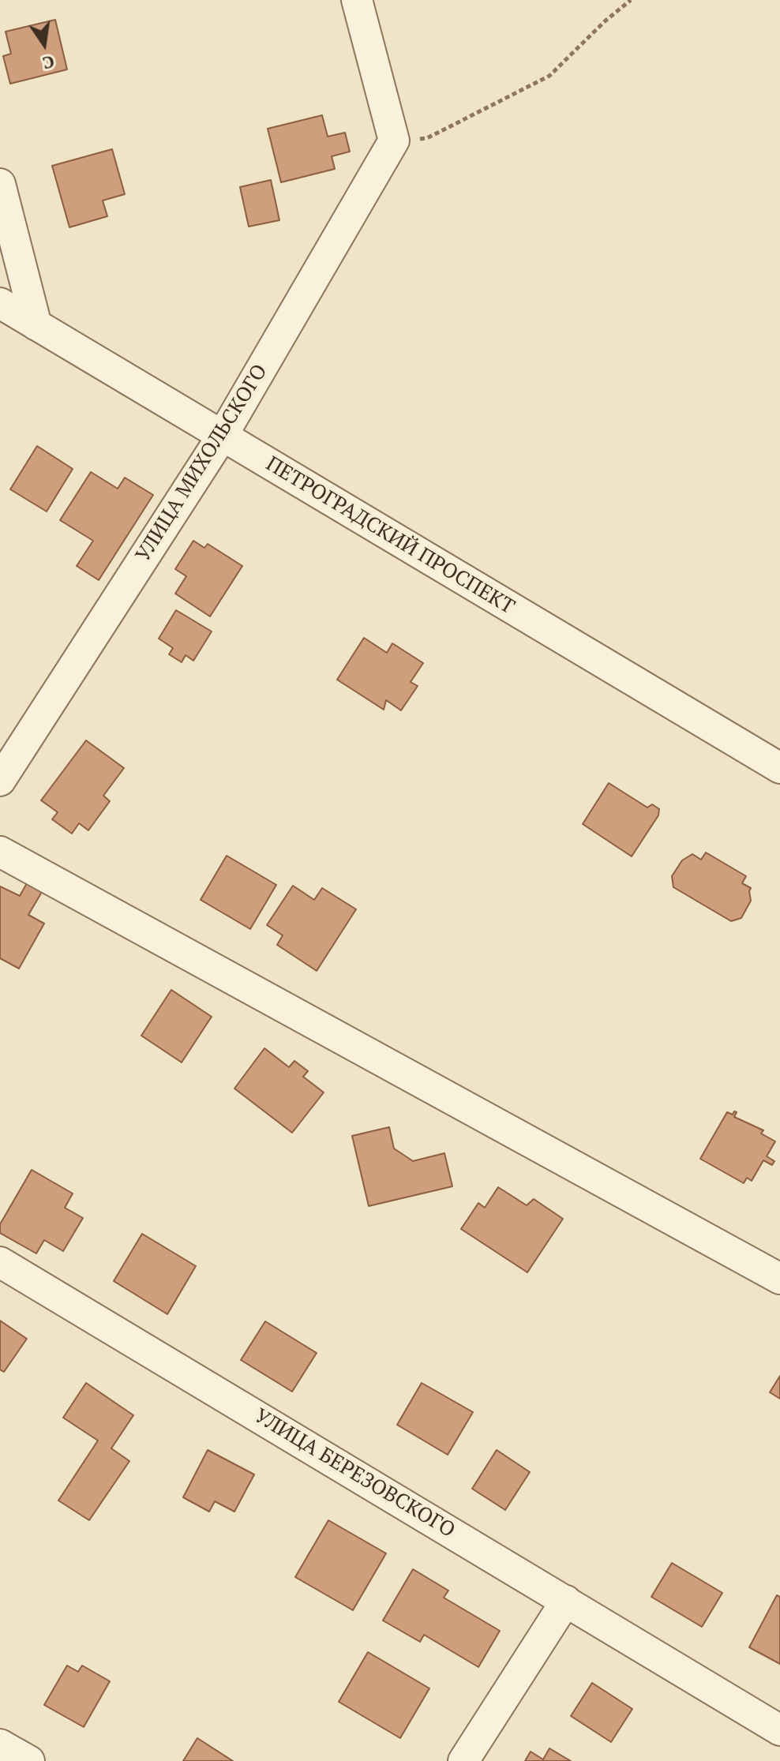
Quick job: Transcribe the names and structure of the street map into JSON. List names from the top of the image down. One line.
{"streets":{"street":["УЛИЦА МИХОЛЬСКОГО","ПЕТРОГРАДСКИЙ ПРОСПЕКТ","УЛИЦА БЕРЕЗОВСКОГО"]},"crossings":[["УЛИЦА МИХОЛЬСКОГО","ПЕТРОГРАДСКИЙ ПРОСПЕКТ"]],"north":"bottom"}
